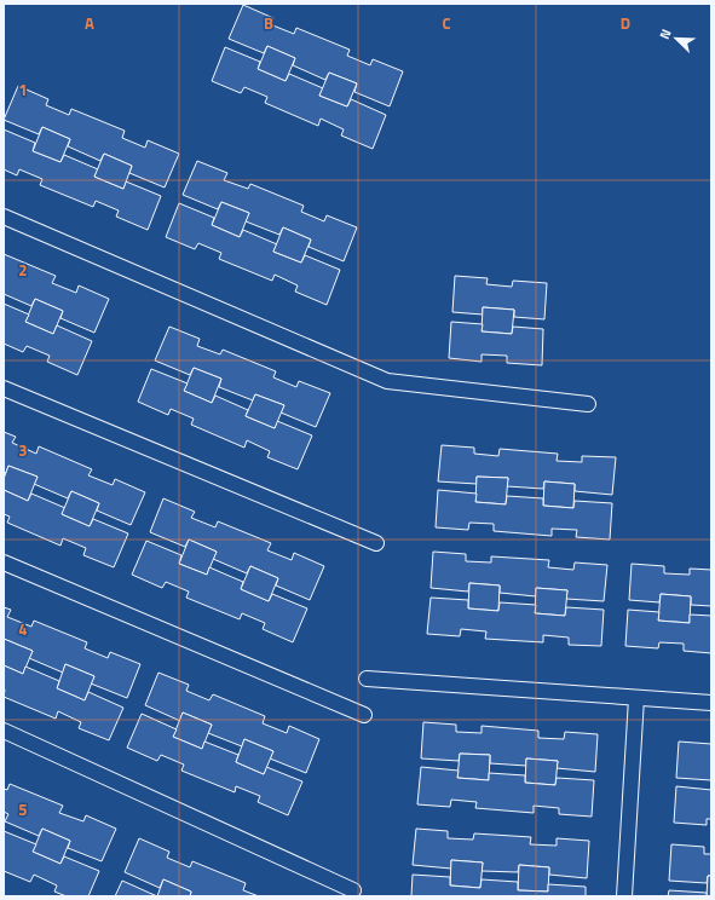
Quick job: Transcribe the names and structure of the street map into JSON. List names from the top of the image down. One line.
{"north":"top left","grid":{"columns":["A","B","C","D"],"rows":["1","2","3","4","5"]}}
